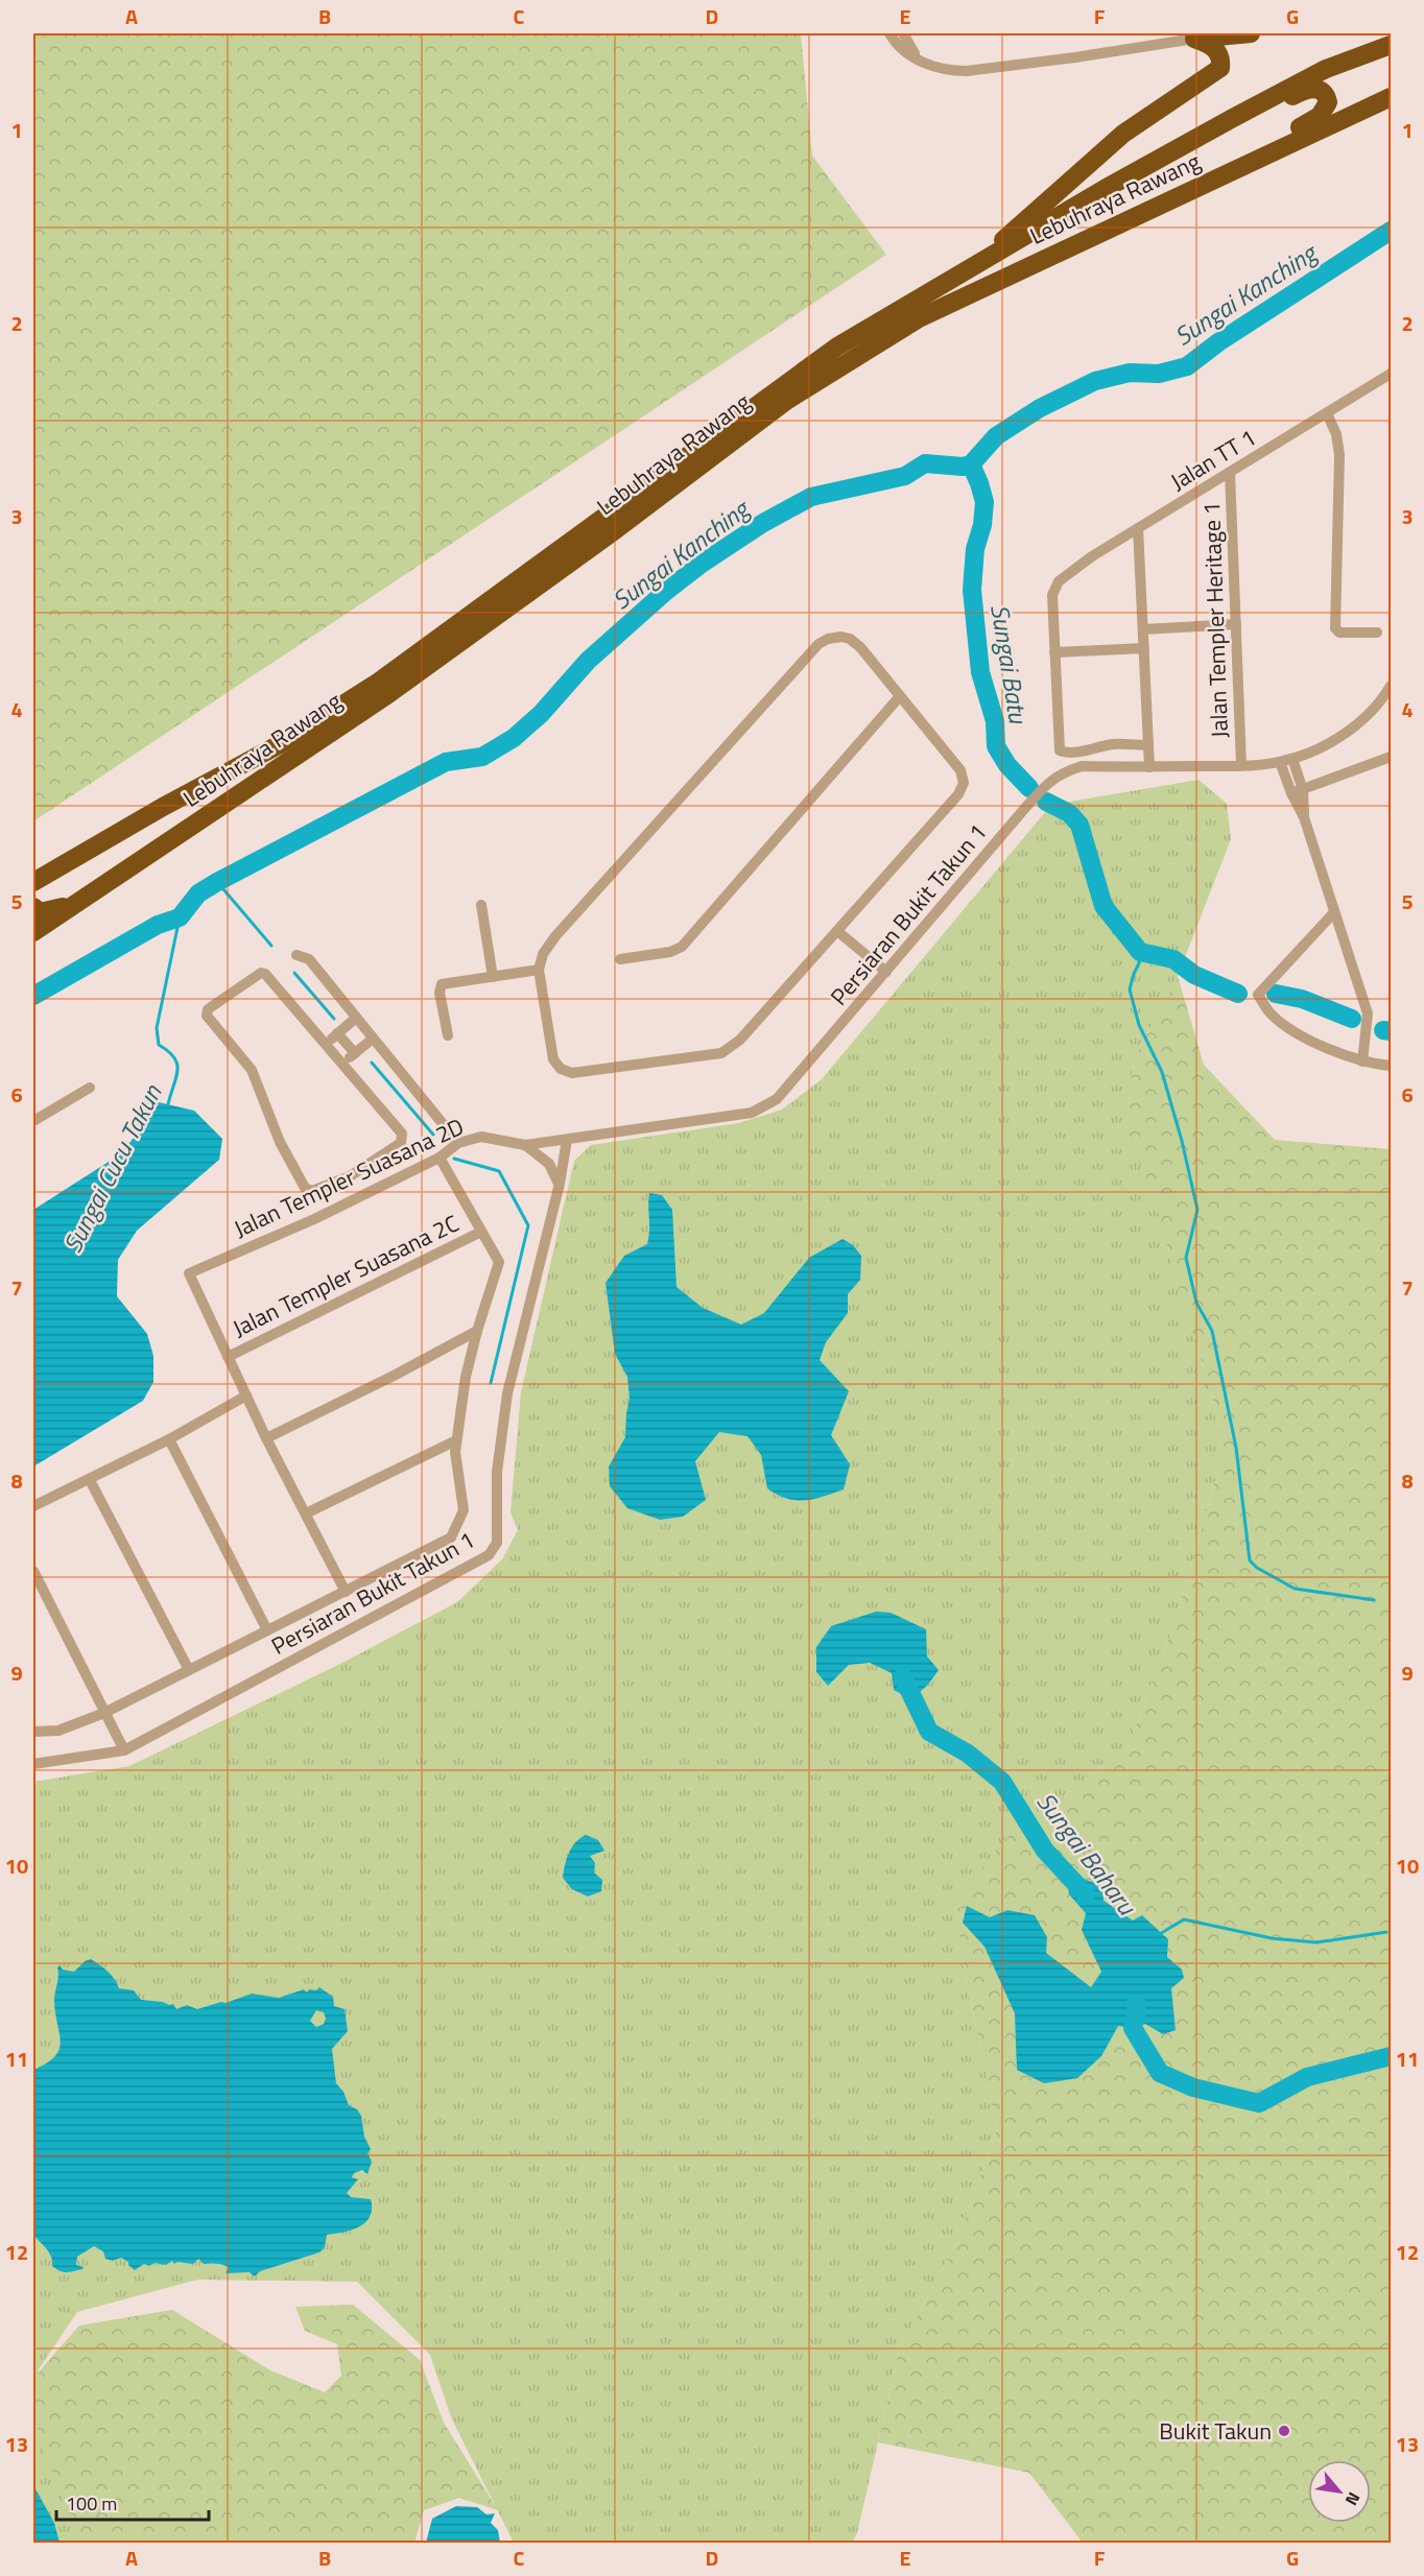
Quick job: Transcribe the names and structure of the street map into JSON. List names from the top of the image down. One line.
{"streets":{"highway":["Lebuhraya Rawang"],"street":["Jalan TT 1","Jalan Templer Heritage 1","Persiaran Bukit Takun 1","Jalan Templer Suasana 2D","Jalan Templer Suasana 2C"]},"crossings":[["Jalan TT 1","Jalan Templer Heritage 1"],["Jalan Templer Heritage 1","Persiaran Bukit Takun 1"],["Persiaran Bukit Takun 1","Jalan Templer Suasana 2D"],["Jalan Templer Suasana 2D","Jalan Templer Suasana 2C"]],"water":["Sungai Kanching","Sungai Batu","Sungai Cucu Takun","Sungai Baharu"],"places":["Bukit Takun"],"scale_bar":"100 m","north":"bottom right","grid":{"columns":["A","B","C","D","E","F","G"],"rows":["1","2","3","4","5","6","7","8","9","10","11","12","13"]}}
